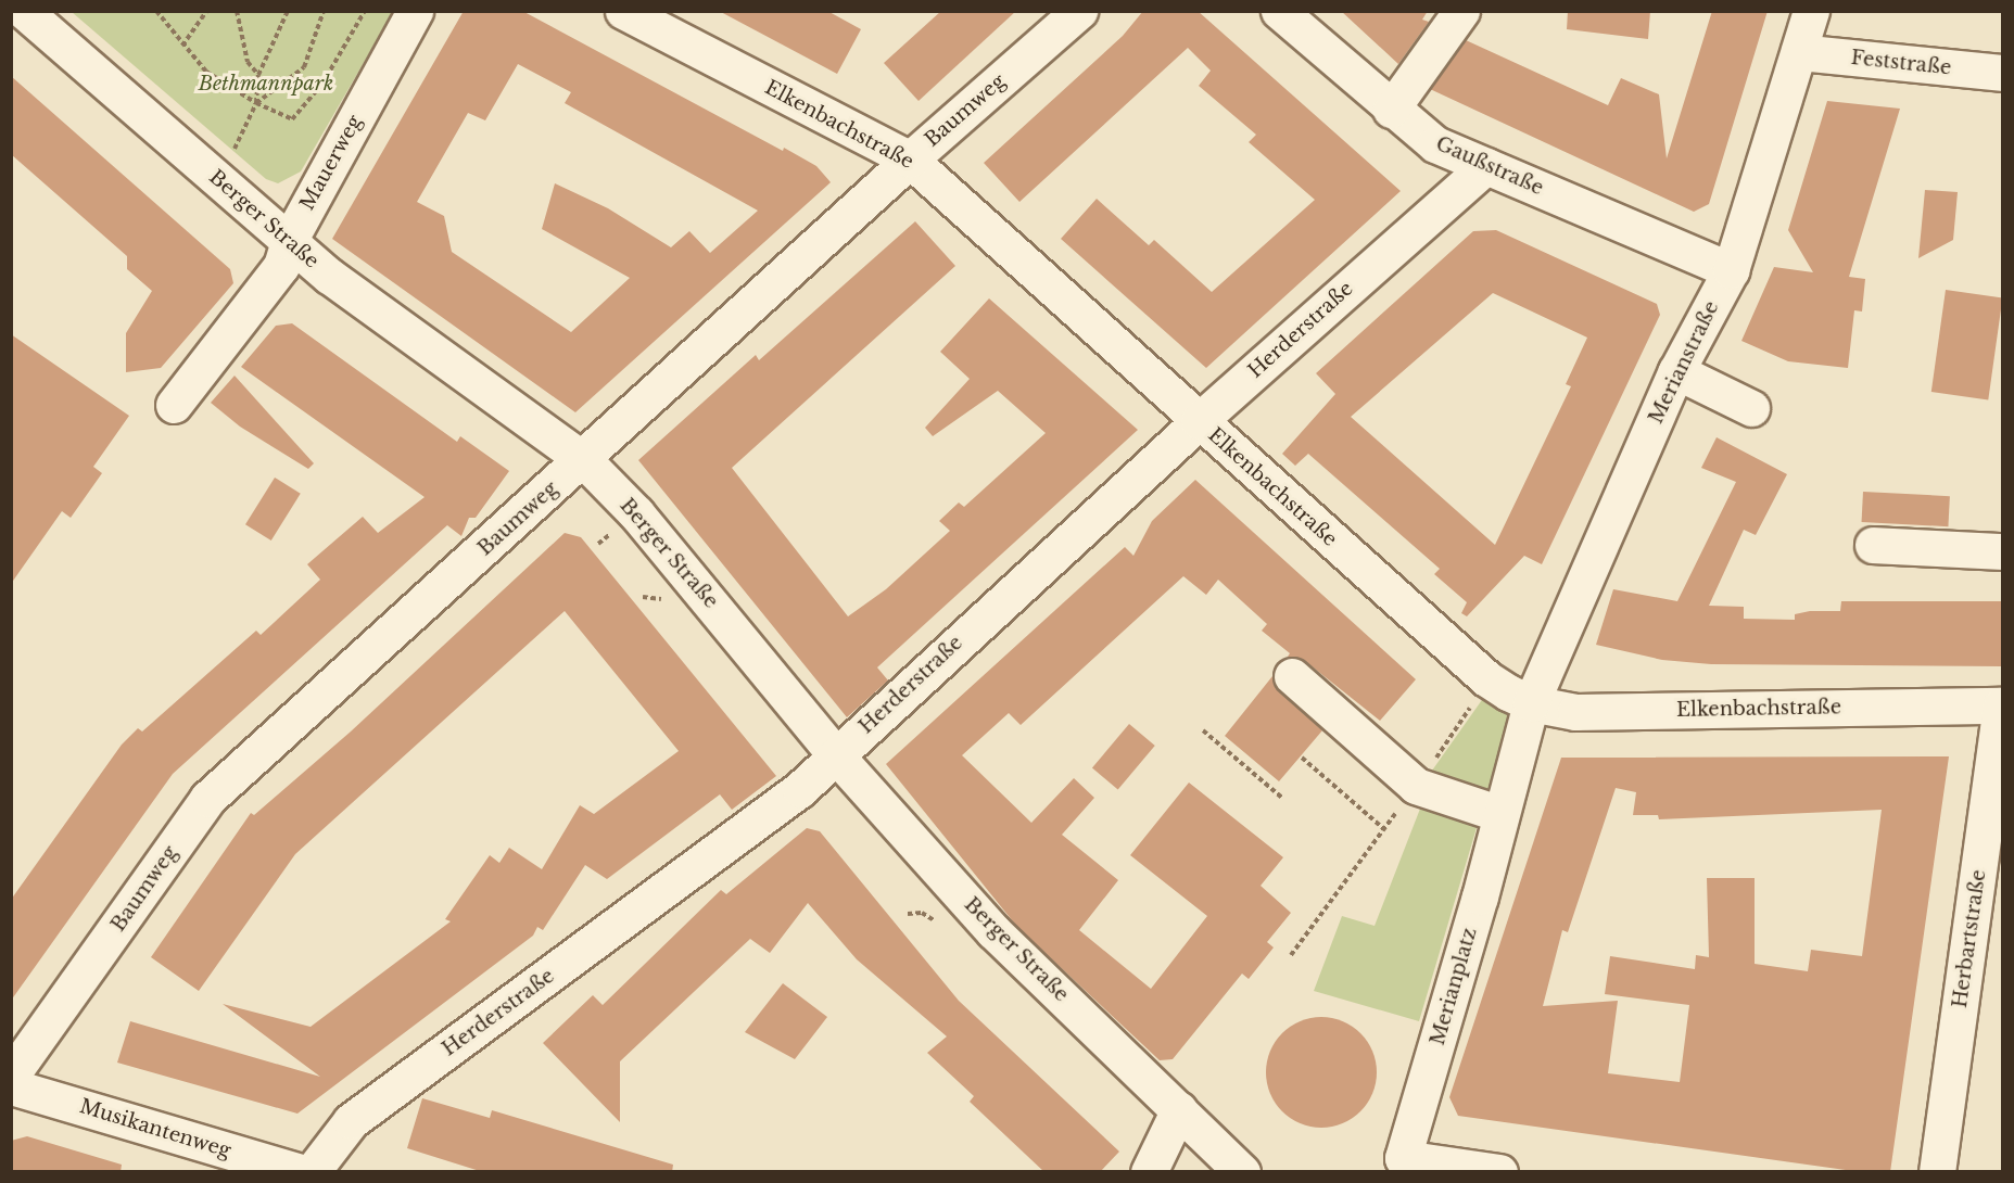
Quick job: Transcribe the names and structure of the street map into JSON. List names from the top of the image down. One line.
{"streets":{"street":["Feststraße","Baumweg","Elkenbachstraße","Mauerweg","Gaußstraße","Berger Straße","Herderstraße","Merianstraße","Herbartstraße","Merianplatz","Musikantenweg"]},"crossings":[["Feststraße","Merianstraße"],["Baumweg","Elkenbachstraße"],["Baumweg","Berger Straße"],["Elkenbachstraße","Herderstraße"],["Elkenbachstraße","Merianstraße"],["Elkenbachstraße","Herbartstraße"],["Elkenbachstraße","Merianplatz"],["Mauerweg","Berger Straße"],["Gaußstraße","Herderstraße"],["Gaußstraße","Merianstraße"],["Berger Straße","Herderstraße"],["Merianstraße","Merianplatz"]],"parks":["Bethmannpark"]}
